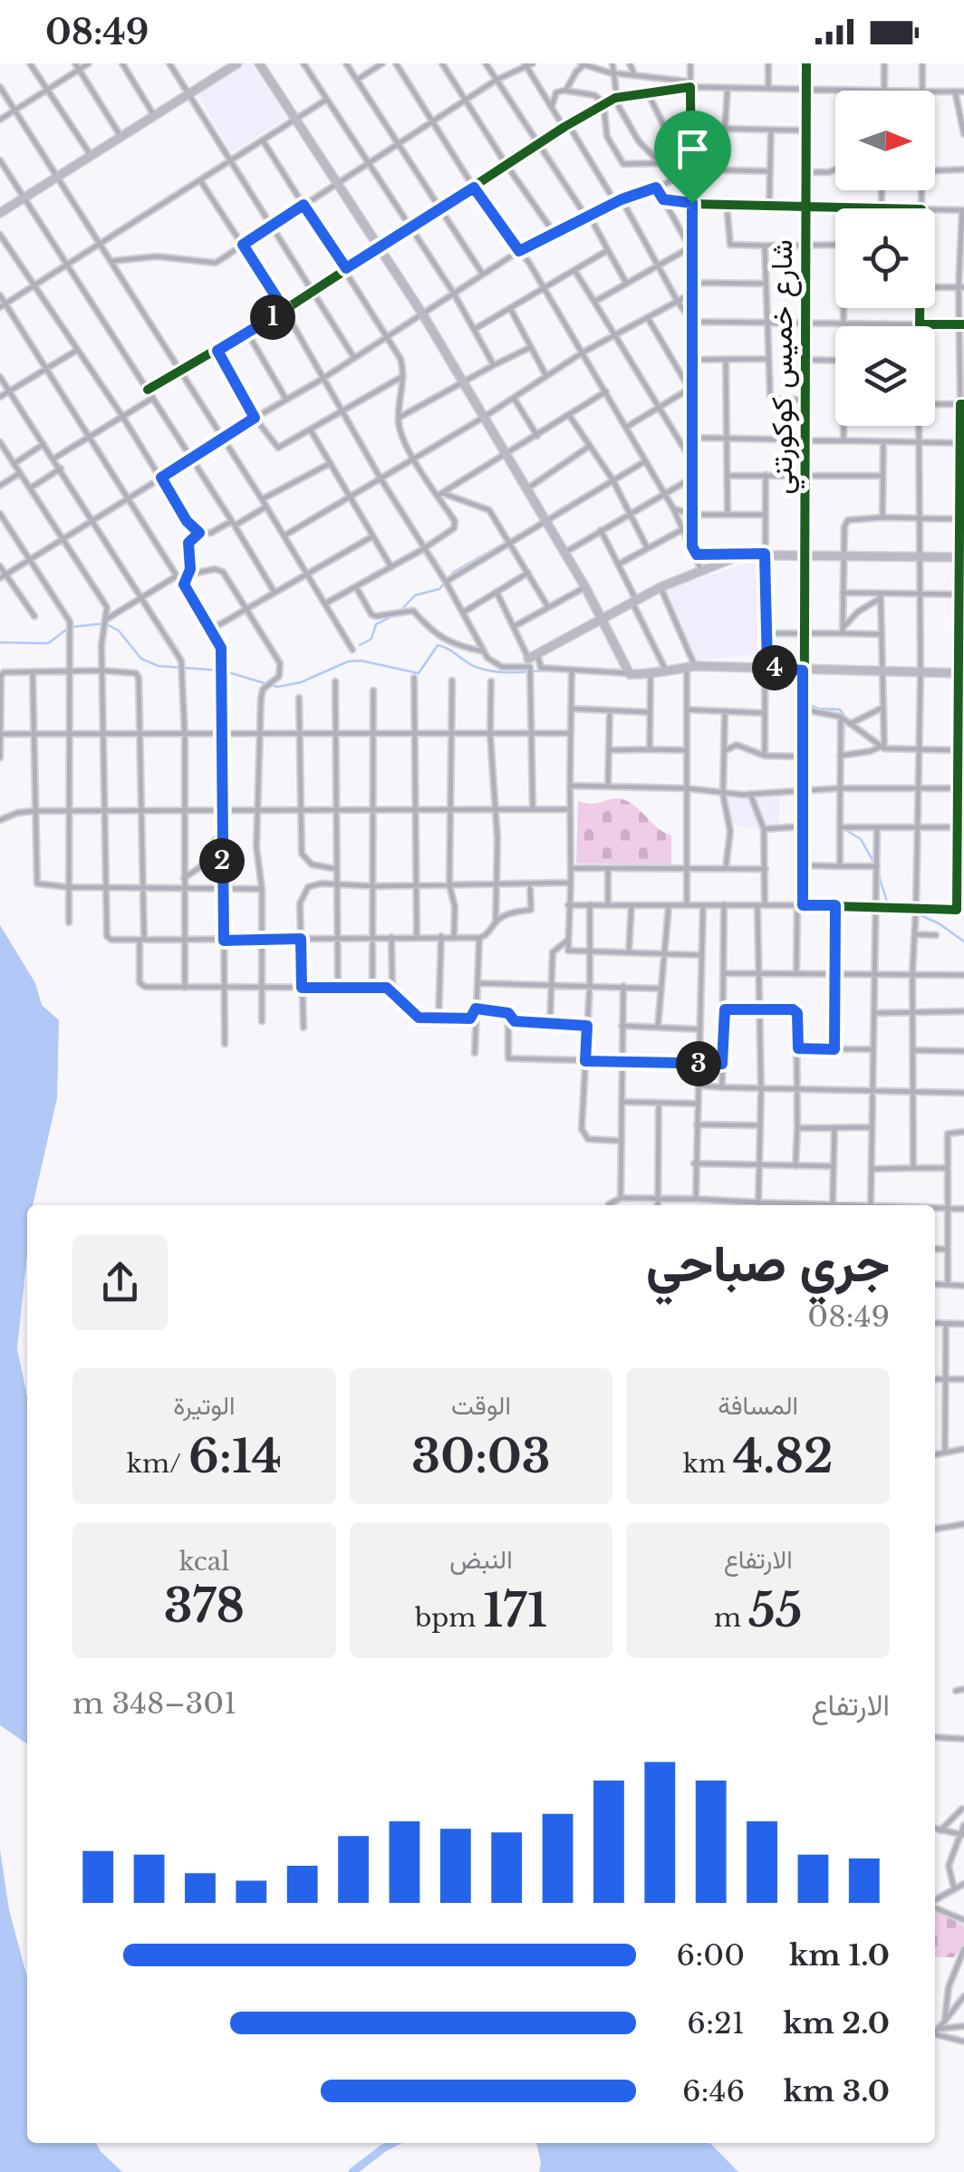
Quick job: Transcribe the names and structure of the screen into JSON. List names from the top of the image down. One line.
{"streets":{"street":["شارع خميس كوكورتني"]},"north":"right","page":{"status":"08:49","pins":["1","4","2","3"],"heading":["جري صباحي","08:49"],"stats":[["المسافة","4.82 km"],["الوقت","30:03"],["الوتيرة","6:14 /km"],["الارتفاع","55 m"],["النبض","171 bpm"],["kcal","378"]],"chart":["الارتفاع","301–348 m"],"list":[{"name":"1.0 km","note":"6:00"},{"name":"2.0 km","note":"6:21"},{"name":"3.0 km","note":"6:46"}]}}
